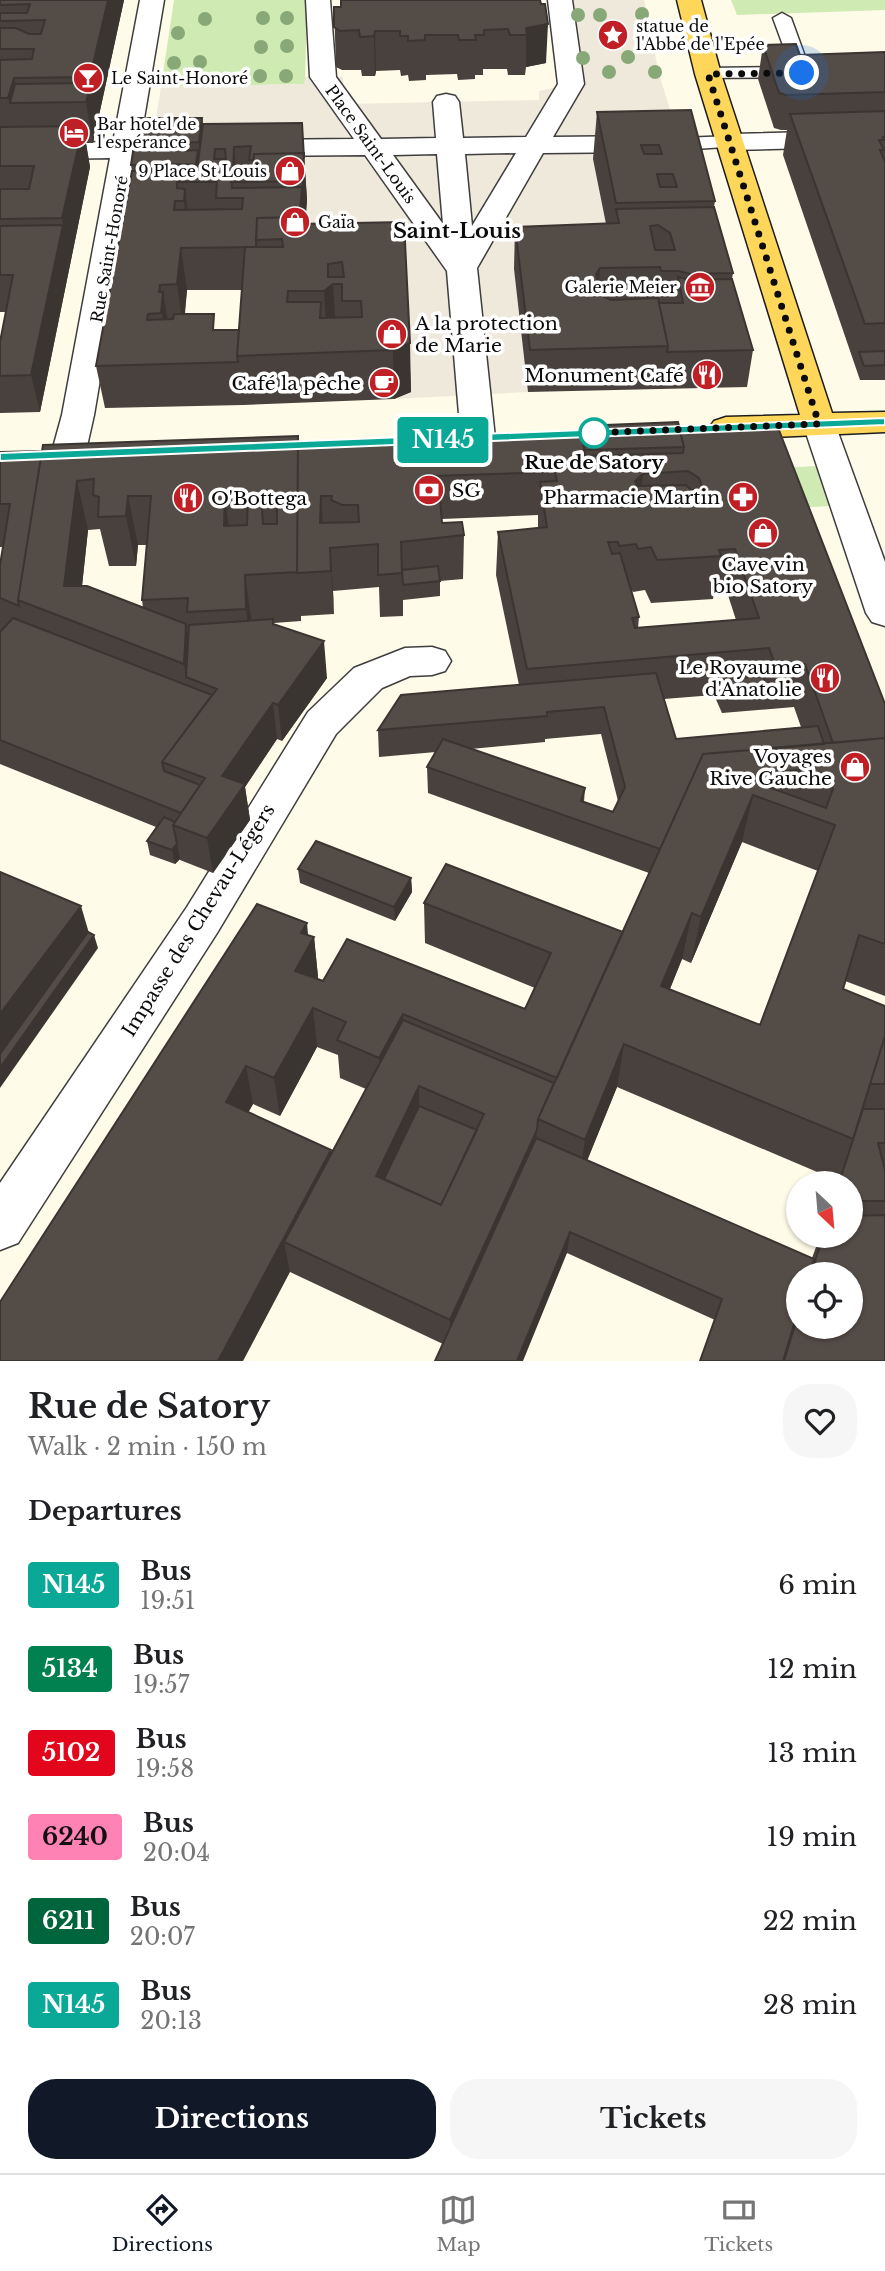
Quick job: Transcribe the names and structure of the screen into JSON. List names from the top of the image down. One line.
{"streets":{"street":["Place Saint-Louis","Rue Saint-Honoré","Impasse des Chevau-Légers"]},"districts":["Saint-Louis"],"places":{"place":["statue de l'Abbé de l'Epée"],"bar":["Le Saint-Honoré"],"hotel":["Bar hotel de l'espérance"],"shop":["9 Place St Louis","Gaïa","A la protection de Marie","Cave vin bio Satory","Voyages Rive Gauche"],"museum":["Galerie Meier"],"restaurant":["Monument Café","O'Bottega","Le Royaume d'Anatolie"],"cafe":["Café la pêche"],"other":["Rue de Satory"],"bank":["SG"],"pharmacy":["Pharmacie Martin"]},"lines":["bus line N145"],"north":"bottom right","page":{"on_map":"N145","heading":[["Rue de Satory","Walk · 2 min · 150 m"],"Departures"],"list":[{"mark":"N145","name":"Bus","note":"19:51","value":"6 min"},{"mark":"5134","name":"Bus","note":"19:57","value":"12 min"},{"mark":"5102","name":"Bus","note":"19:58","value":"13 min"},{"mark":"6240","name":"Bus","note":"20:04","value":"19 min"},{"mark":"6211","name":"Bus","note":"20:07","value":"22 min"},{"mark":"N145","name":"Bus","note":"20:13","value":"28 min"}],"buttons":["Directions","Tickets"],"tabs":["Directions","Map","Tickets"]}}
